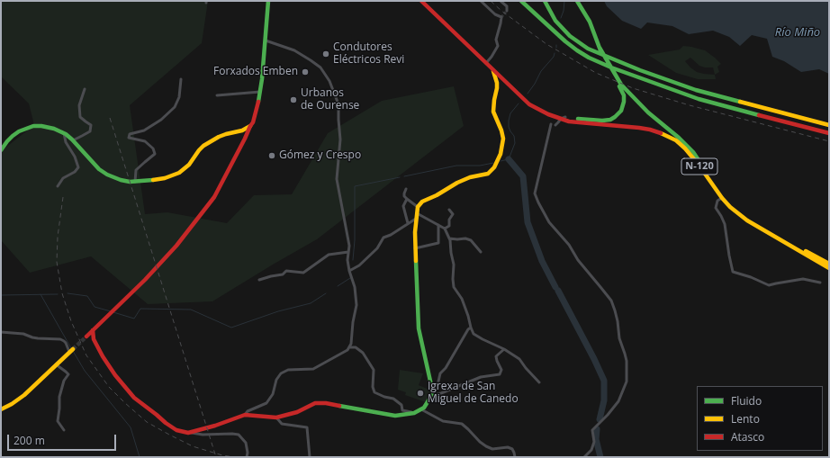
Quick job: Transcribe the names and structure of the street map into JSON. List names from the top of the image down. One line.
{"streets":{"main road":["N-120"]},"water":["Río Miño"],"places":["Condutores Eléctricos Revi","Forxados Emben","Urbanos de Ourense","Gómez y Crespo","Igrexa de San Miguel de Canedo"],"legend":["Fluido","Lento","Atasco"],"scale_bar":"200 m"}
